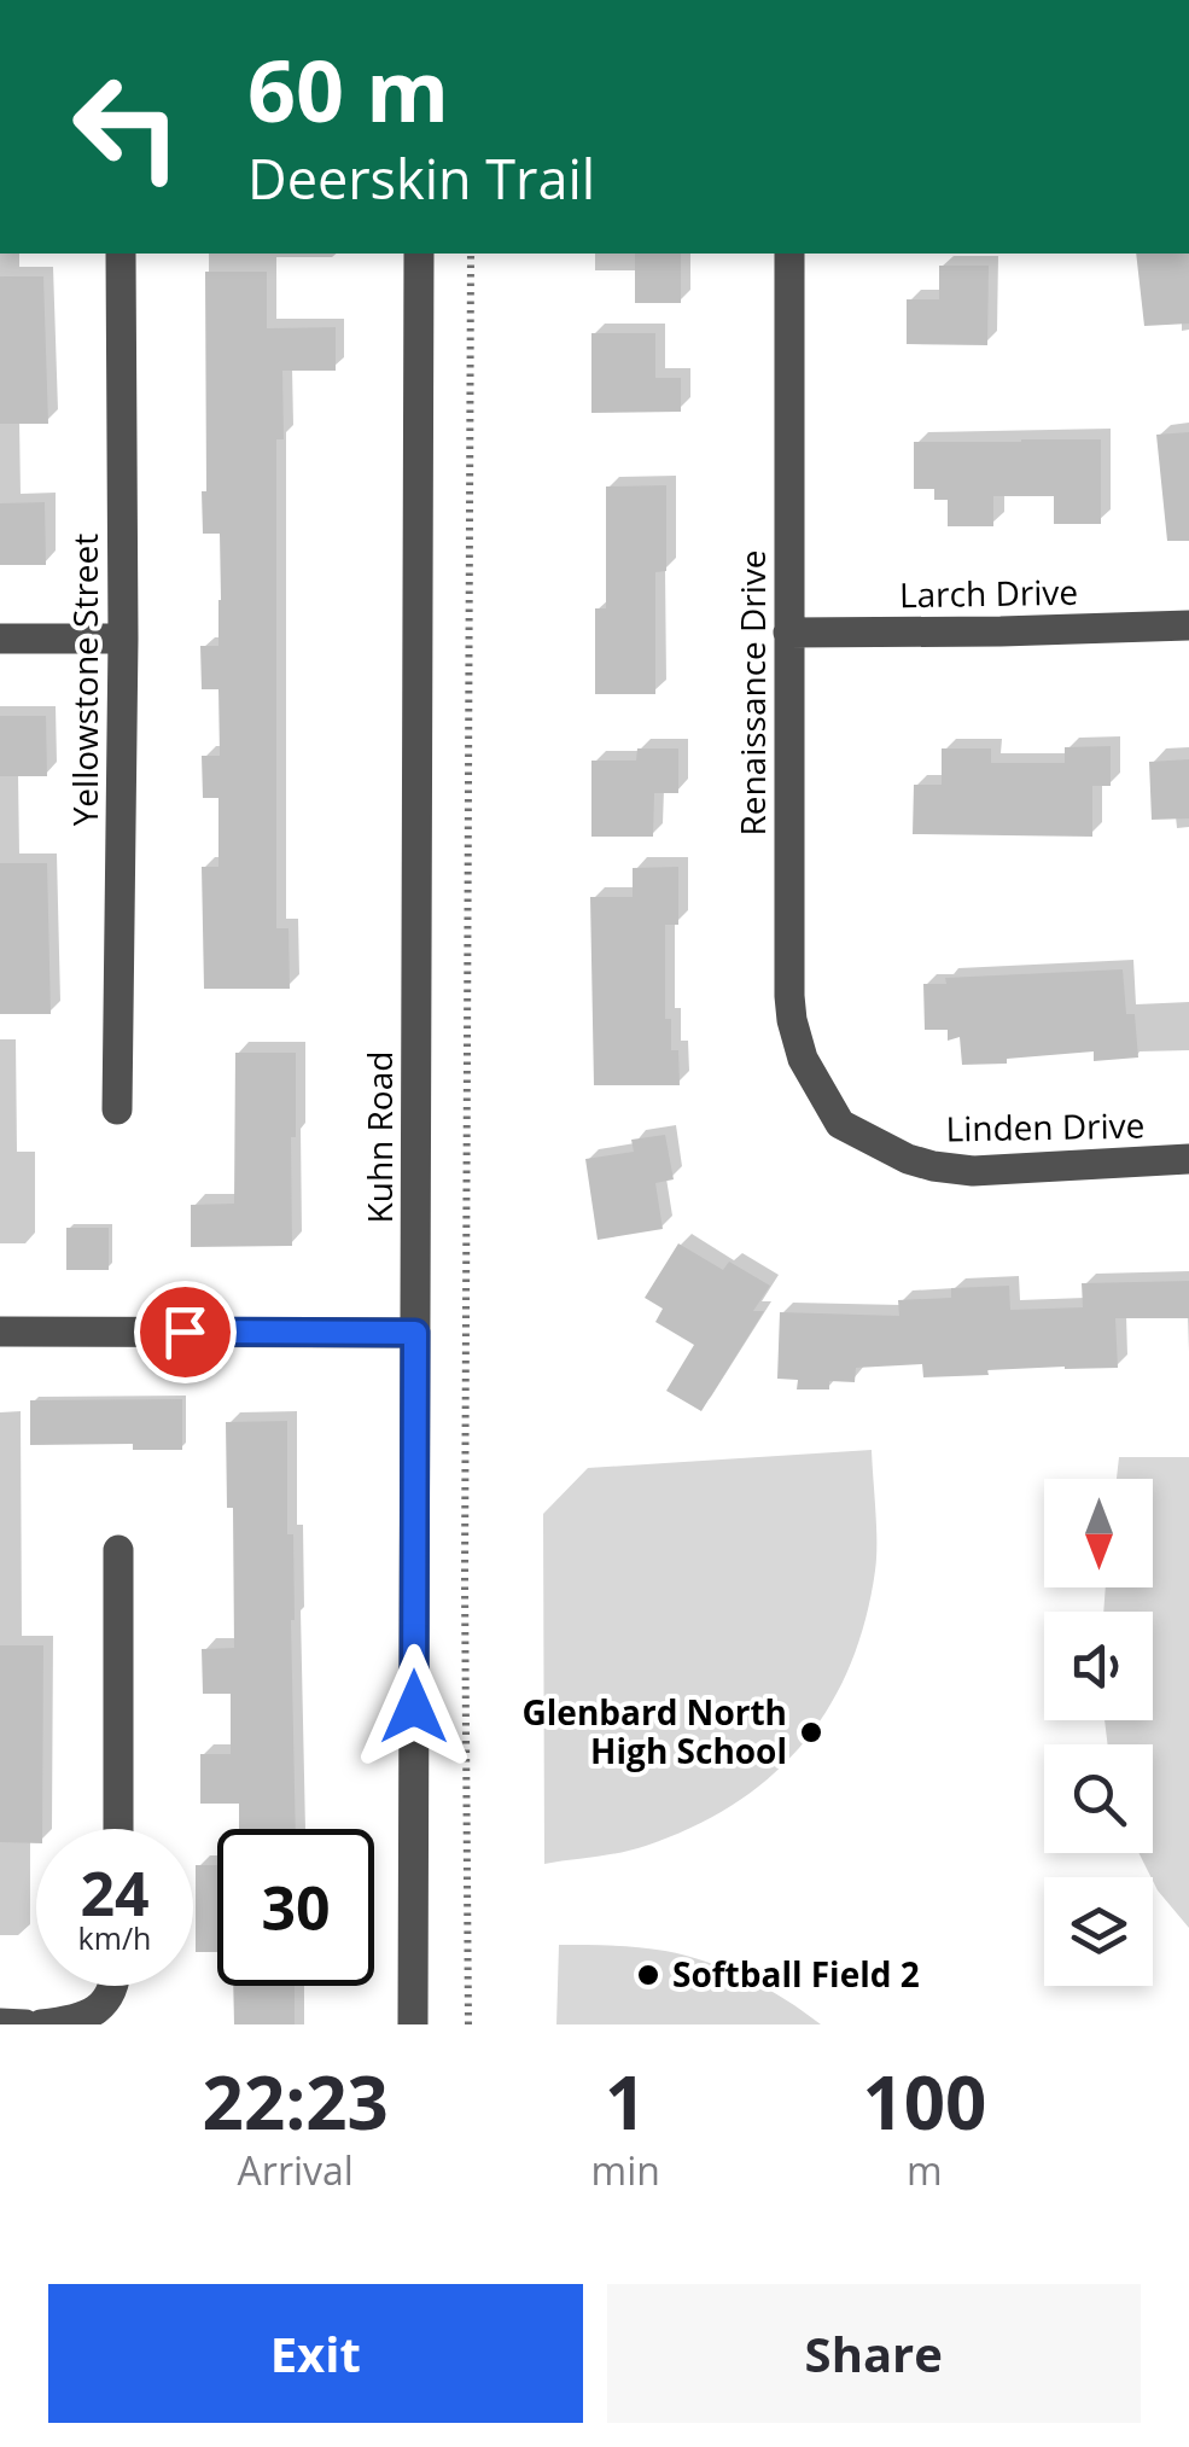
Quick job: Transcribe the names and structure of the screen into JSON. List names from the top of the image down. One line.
{"streets":{"street":["Larch Drive","Yellowstone Street","Renaissance Drive","Linden Drive","Kuhn Road"]},"crossings":[["Larch Drive","Renaissance Drive"],["Renaissance Drive","Linden Drive"]],"places":["Glenbard North High School","Softball Field 2"],"north":"bottom","page":{"turn":["60 m","Deerskin Trail"],"speed":"24 km/h","limit":"30","eta":["22:23","Arrival","1","min","100","m"],"buttons":["Exit","Share"]}}
